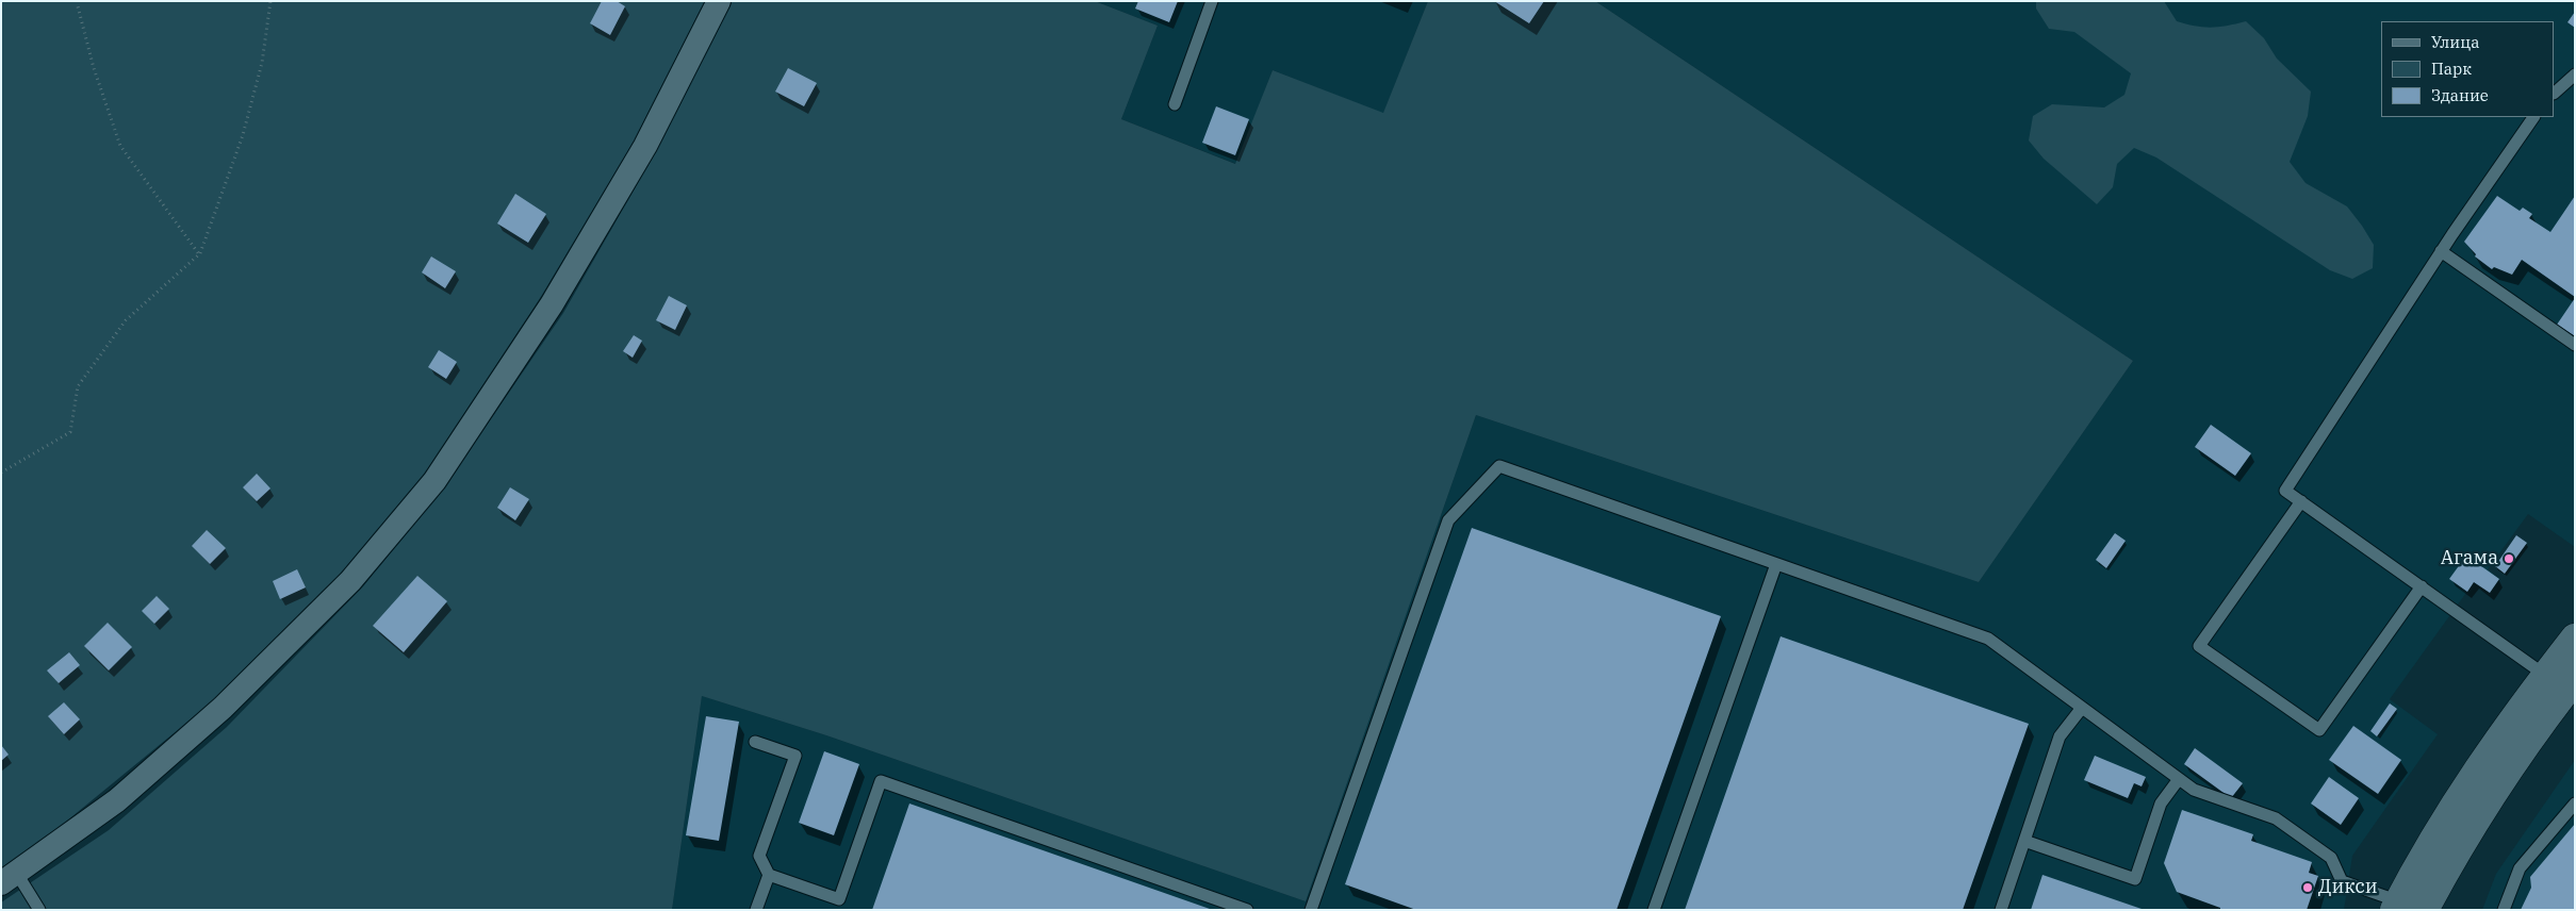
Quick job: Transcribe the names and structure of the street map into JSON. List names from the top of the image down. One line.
{"places":["Агама","Дикси"],"legend":["Улица","Парк","Здание"]}
